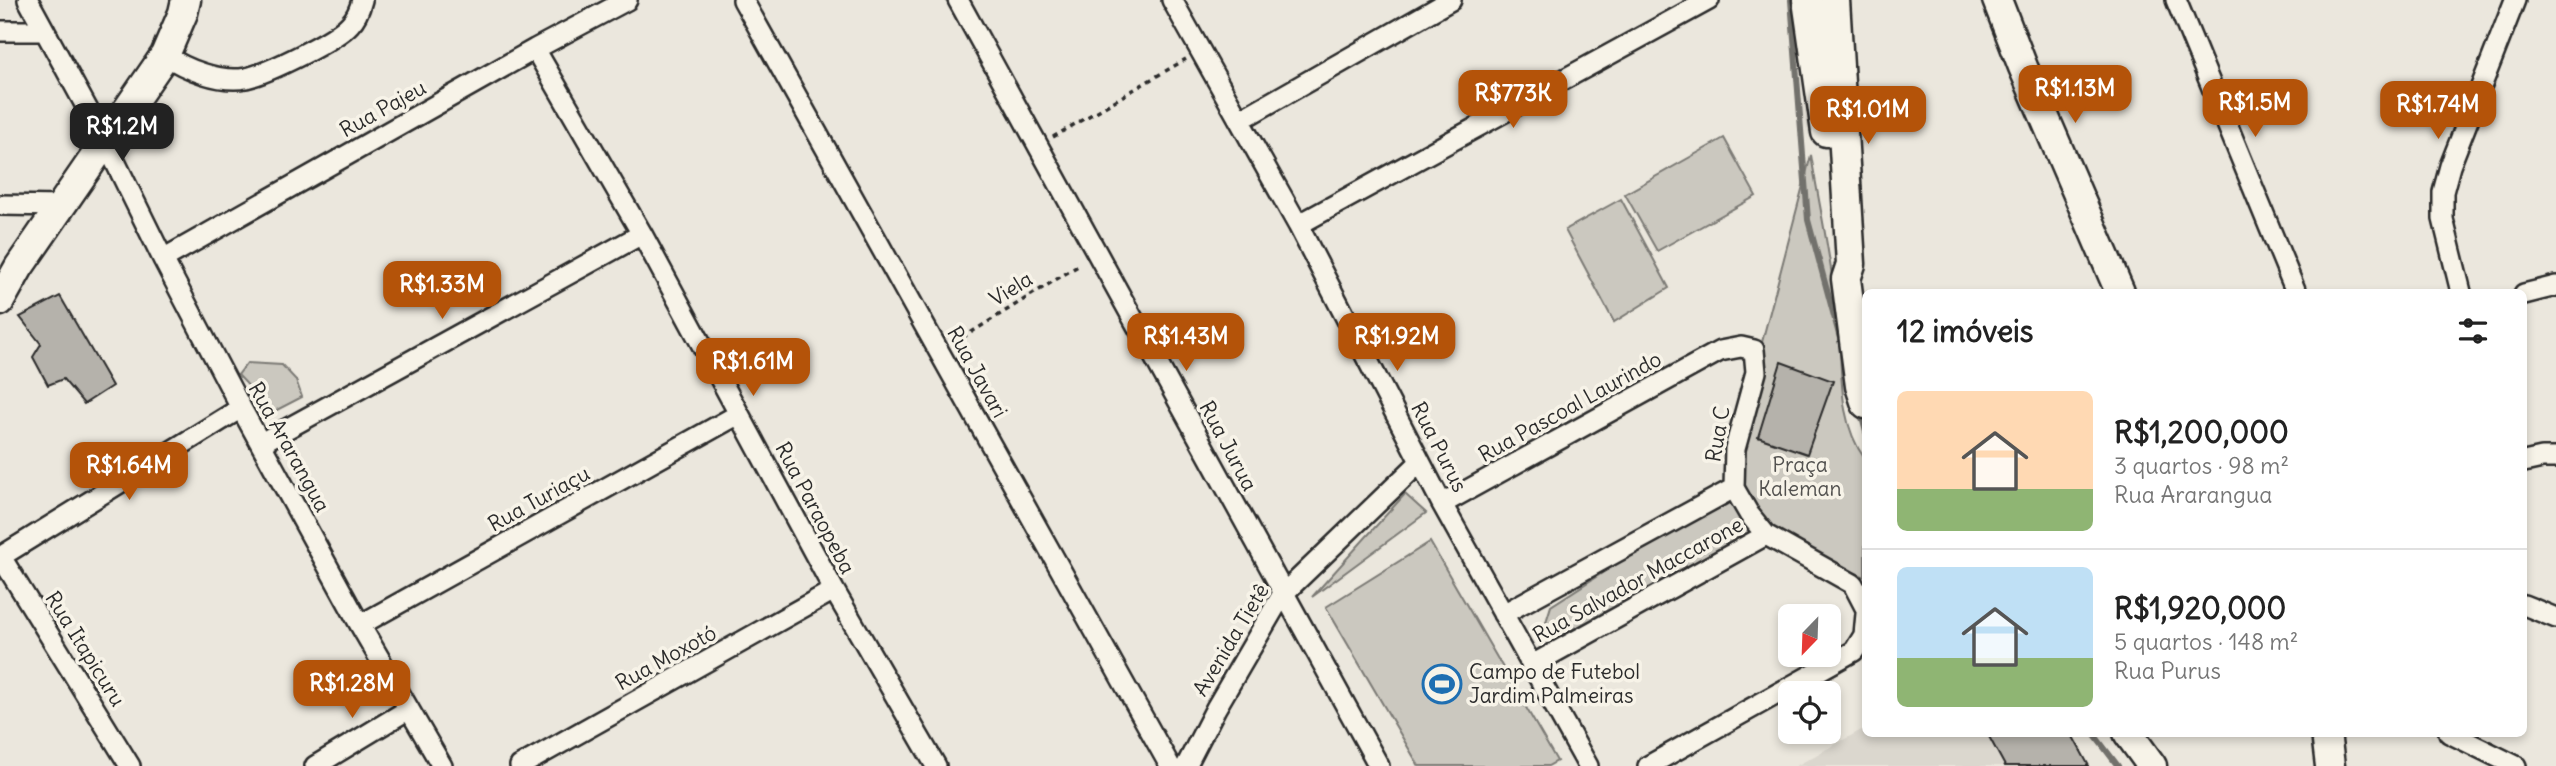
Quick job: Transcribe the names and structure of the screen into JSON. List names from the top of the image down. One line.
{"streets":{"street":["Rua Pajeu","Rua Javari","Rua Pascoal Laurindo","Rua C","Rua Jurua","Rua Ararangua","Rua Purus","Rua Turiaçu","Rua Paraopeba","Rua Salvador Maccarone","Avenida Tietê","Rua Itapicuru","Rua Moxotó"],"path":["Viela"]},"crossings":[["Rua Pajeu","Rua Ararangua"],["Rua Pajeu","Rua Paraopeba"],["Viela","Rua Javari"],["Viela","Rua Jurua"],["Rua Pascoal Laurindo","Rua C"],["Rua Pascoal Laurindo","Rua Purus"],["Rua C","Rua Salvador Maccarone"],["Rua Jurua","Avenida Tietê"],["Rua Ararangua","Rua Turiaçu"],["Rua Purus","Rua Salvador Maccarone"],["Rua Purus","Avenida Tietê"],["Rua Turiaçu","Rua Paraopeba"],["Rua Paraopeba","Rua Moxotó"]],"parks":["Praça Kaleman"],"places":{"sports":["Campo de Futebol Jardim Palmeiras"]},"north":"bottom left","page":{"price":["R$1.13M","R$773K","R$1.5M","R$1.74M","R$1.01M","R$1.2M","R$1.33M","R$1.43M","R$1.92M","R$1.61M","R$1.64M","R$1.28M"],"heading":"12 imóveis","list":[{"name":"R$1,200,000","note":"3 quartos · 98 m² · Rua Ararangua"},{"name":"R$1,920,000","note":"5 quartos · 148 m² · Rua Purus"}]}}
